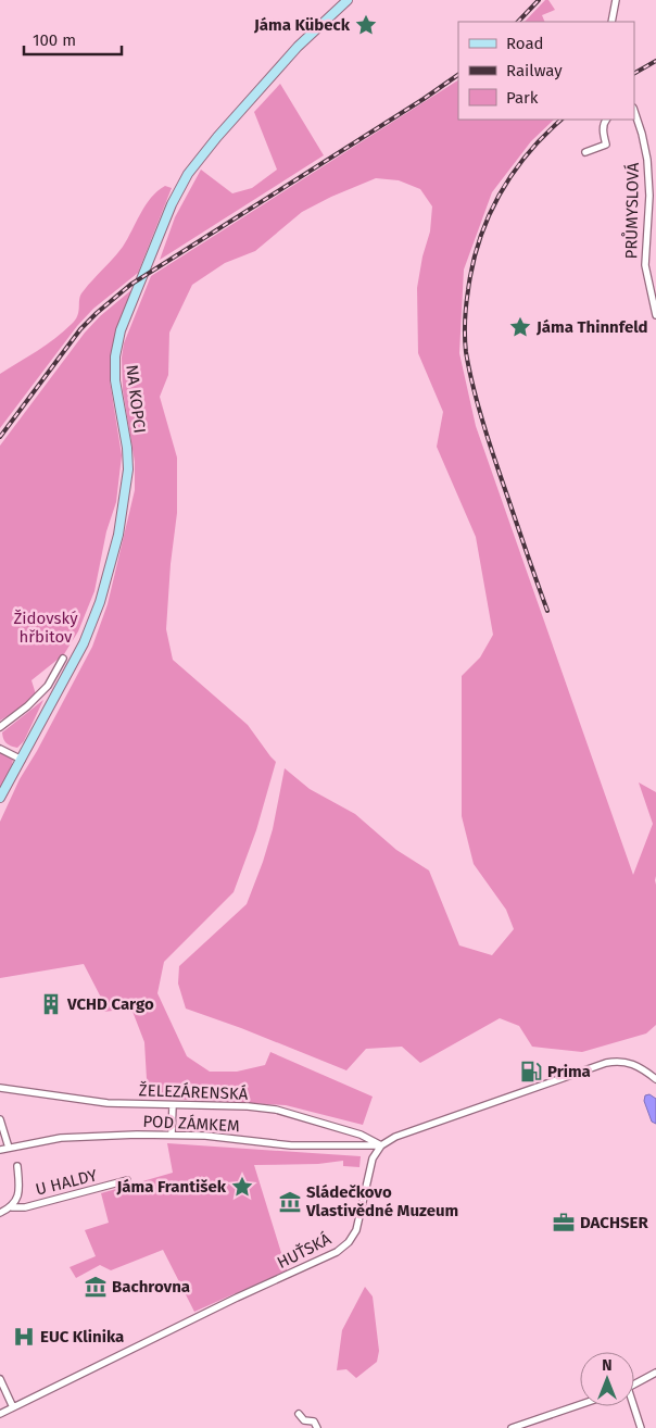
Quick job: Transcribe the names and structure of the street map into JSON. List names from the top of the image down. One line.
{"streets":{"main road":["NA KOPCI"],"street":["PRŮMYSLOVÁ","ŽELEZÁRENSKÁ","POD ZÁMKEM","U HALDY","HUŤSKÁ"]},"crossings":[["ŽELEZÁRENSKÁ","POD ZÁMKEM"],["ŽELEZÁRENSKÁ","HUŤSKÁ"],["POD ZÁMKEM","HUŤSKÁ"]],"parks":["Židovský hřbitov"],"places":{"place":["Jáma Kübeck","Jáma Thinnfeld","Jáma František"],"building":["VCHD Cargo"],"fuel station":["Prima"],"museum":["Sládečkovo Vlastivědné Muzeum","Bachrovna"],"office":["DACHSER"],"hospital":["EUC Klinika"]},"legend":["Road","Railway","Park"],"scale_bar":"100 m","north":"top"}
